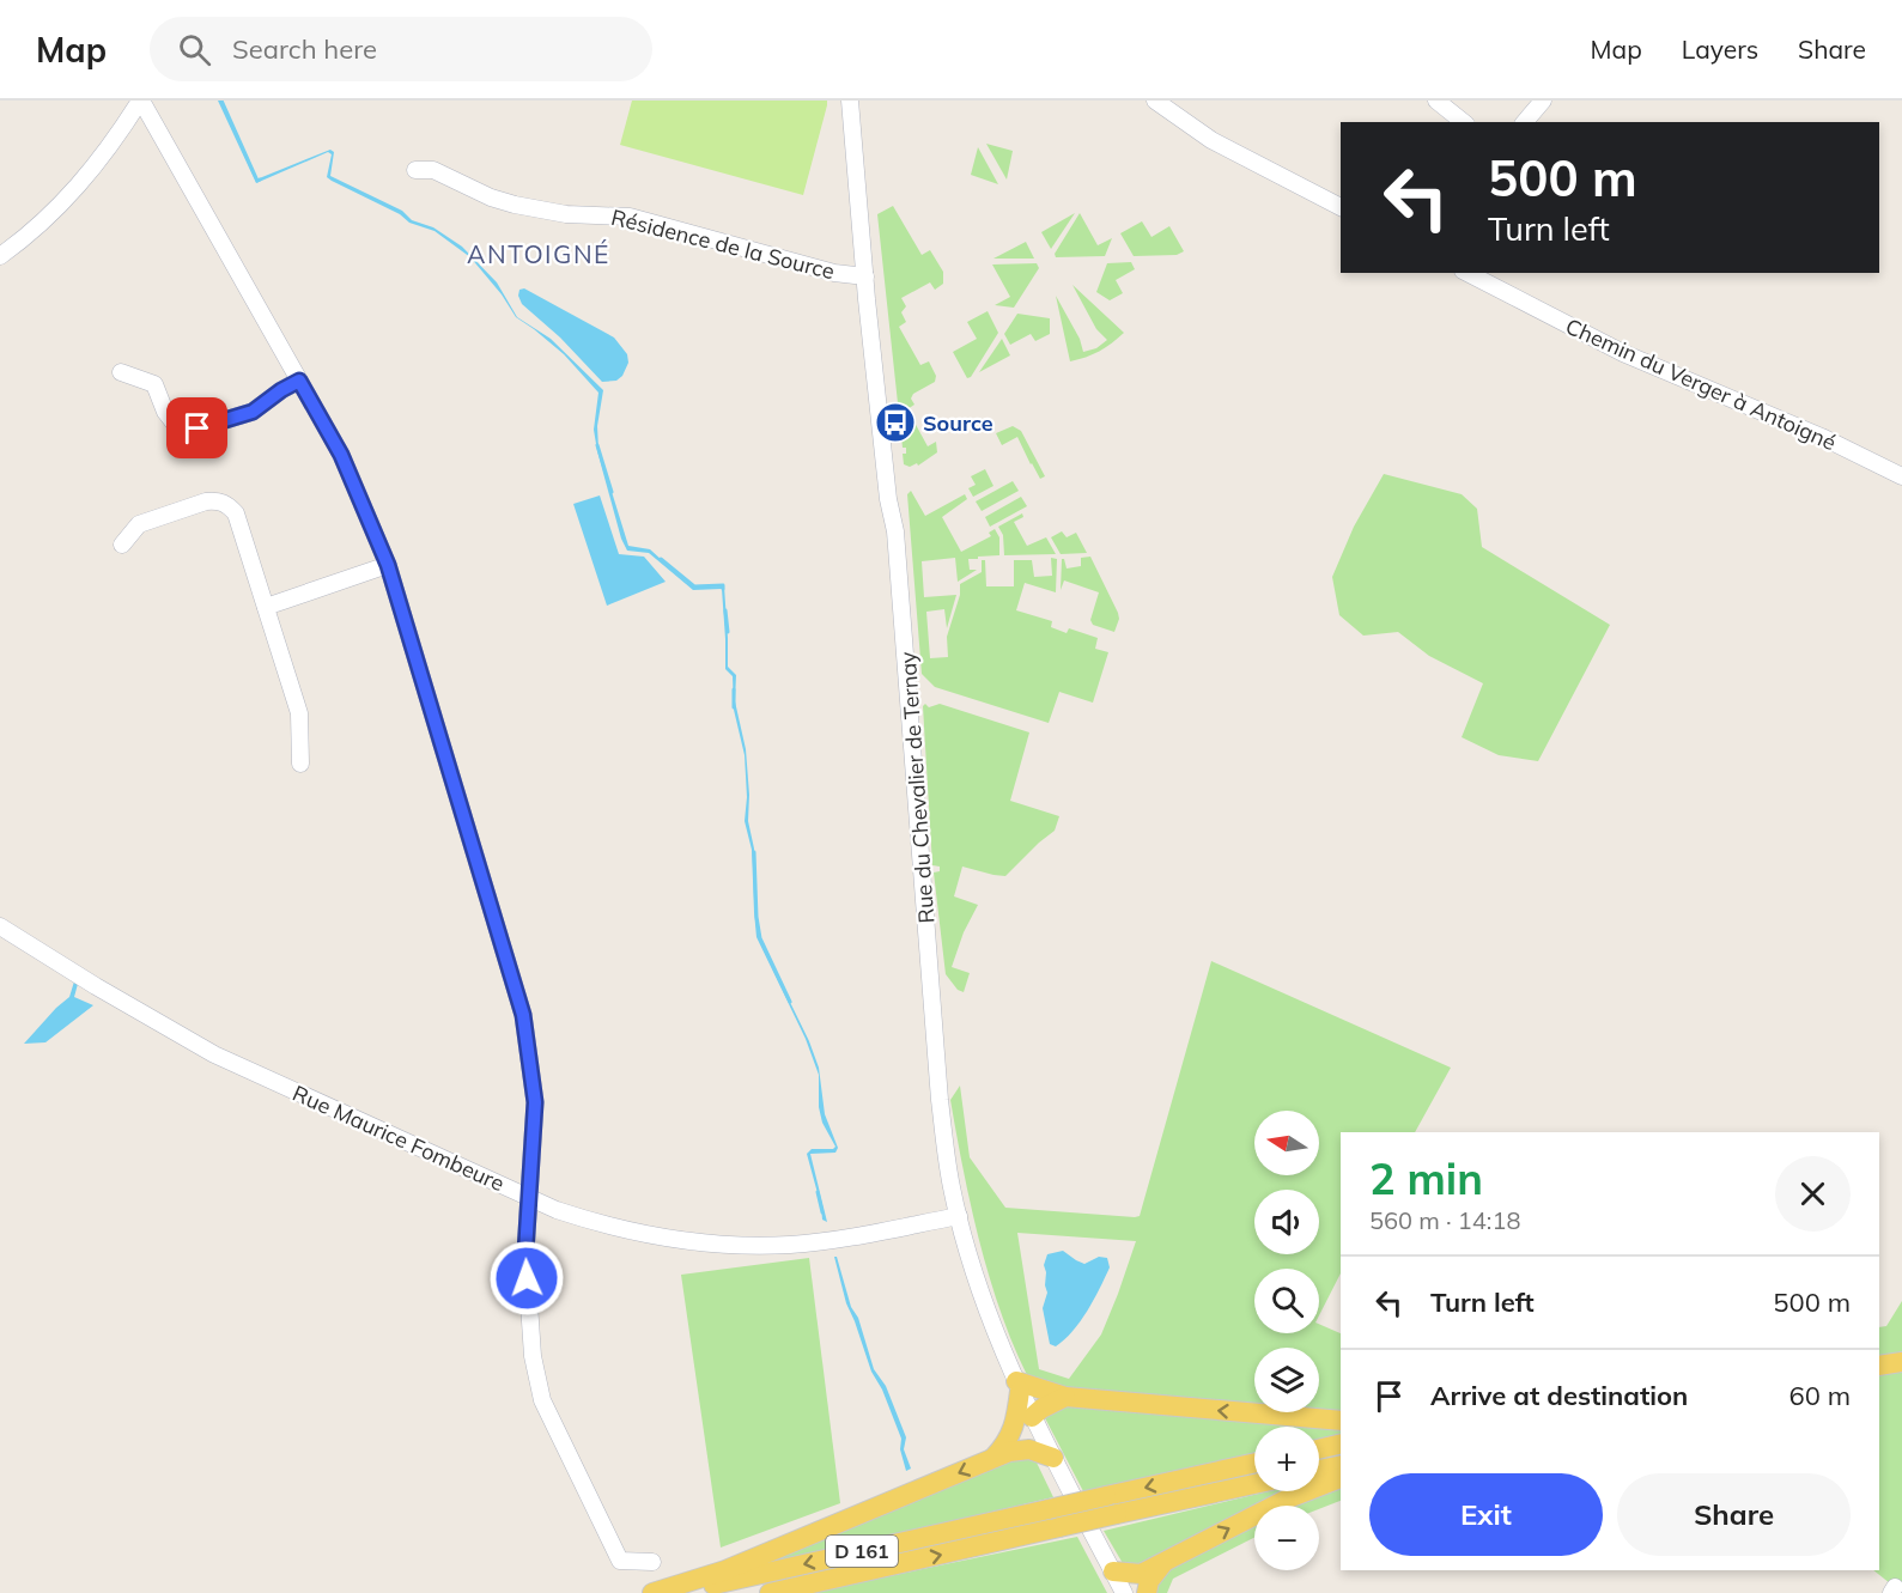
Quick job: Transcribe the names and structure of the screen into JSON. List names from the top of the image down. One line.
{"streets":{"main road":["D 161"],"street":["Résidence de la Source","Chemin du Verger à Antoigné","Rue du Chevalier de Ternay","Rue Maurice Fombeure"]},"crossings":[["Résidence de la Source","Rue du Chevalier de Ternay"],["Rue du Chevalier de Ternay","Rue Maurice Fombeure"]],"districts":["ANTOIGNÉ"],"places":{"bus stop":["Source"]},"north":"left","page":{"header":"Map","search":"Search here","nav":["Map","Layers","Share"],"turn":["500 m","Turn left"],"map_buttons":["+","−"],"heading":["2 min","560 m · 14:18"],"list":[{"name":"Turn left","value":"500 m"},{"name":"Arrive at destination","value":"60 m"}],"buttons":["Exit","Share"]}}
